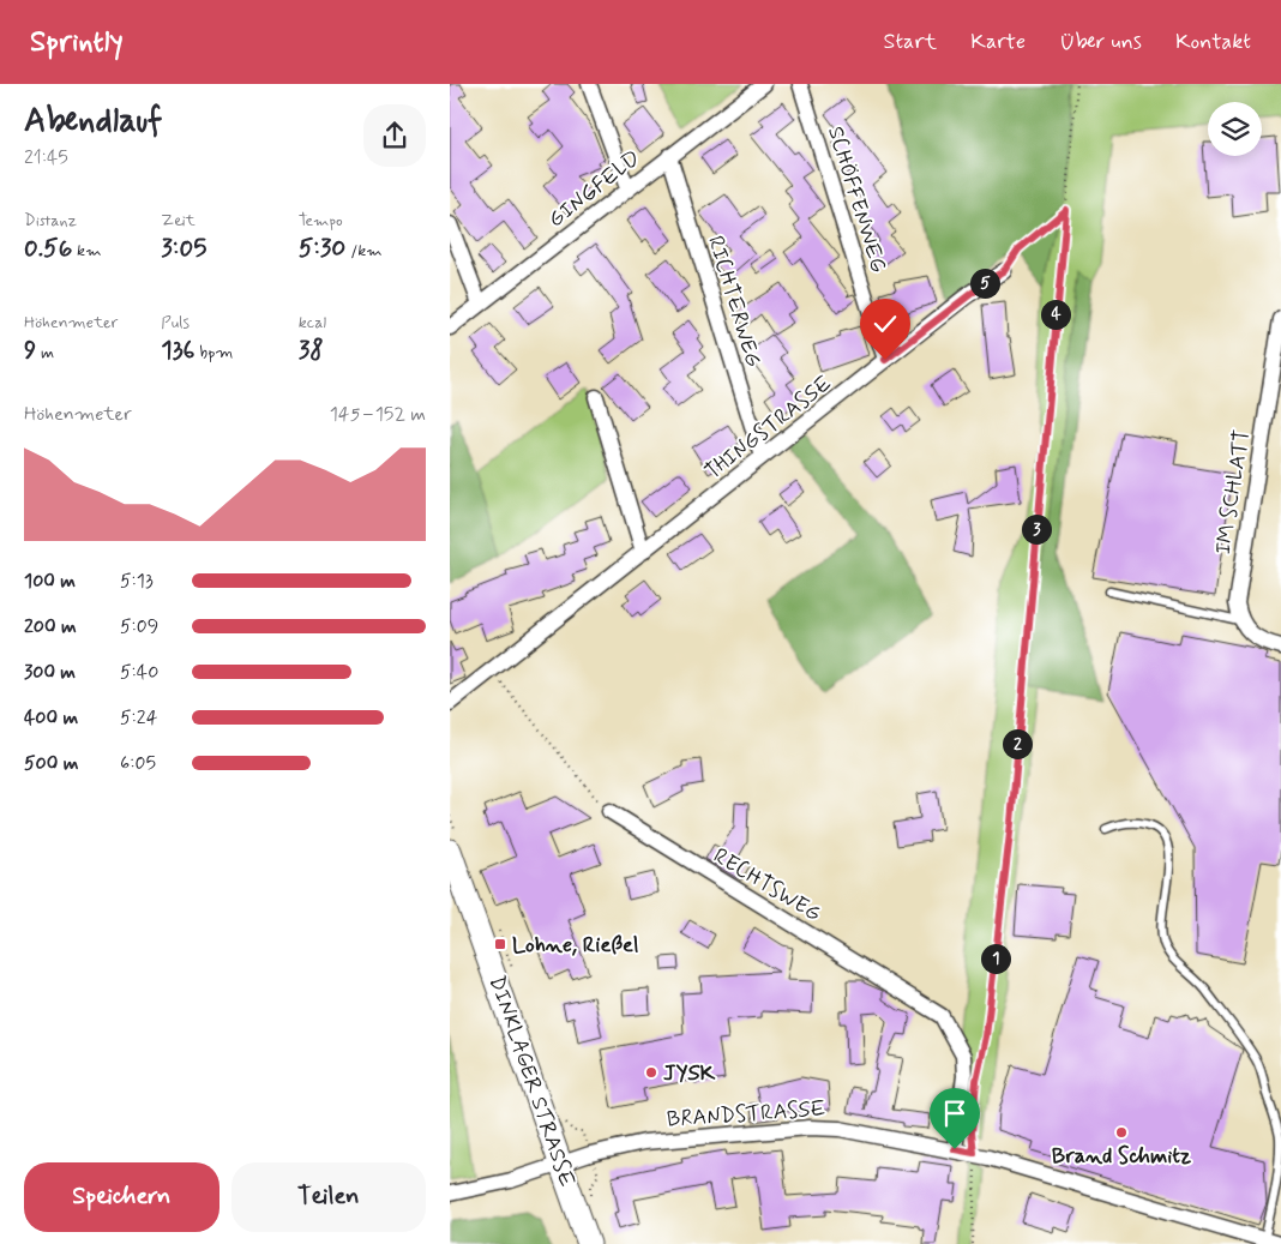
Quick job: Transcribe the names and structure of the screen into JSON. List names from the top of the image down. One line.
{"streets":{"main road":["DINKLAGER STRASSE"],"street":["GINGFELD","SCHÖFFENWEG","RICHTERWEG","THINGSTRASSE","IM SCHLATT","RECHTSWEG","BRANDSTRASSE"]},"crossings":[["GINGFELD","RICHTERWEG"],["SCHÖFFENWEG","THINGSTRASSE"],["RICHTERWEG","THINGSTRASSE"],["RECHTSWEG","BRANDSTRASSE"],["DINKLAGER STRASSE","BRANDSTRASSE"]],"places":{"transit":["Lohne, Rießel"],"other":["JYSK","Brand Schmitz"]},"page":{"header":"Sprintly","nav":["Start","Karte","Über uns","Kontakt"],"heading":["Abendlauf","21:45"],"stats":[["Distanz","0.56 km"],["Zeit","3:05"],["Tempo","5:30 /km"],["Höhenmeter","9 m"],["Puls","136 bpm"],["kcal","38"]],"pins":["5","4","3","2","1"],"chart":["Höhenmeter","145–152 m"],"list":[{"name":"100 m","note":"5:13"},{"name":"200 m","note":"5:09"},{"name":"300 m","note":"5:40"},{"name":"400 m","note":"5:24"},{"name":"500 m","note":"6:05"}],"buttons":["Speichern","Teilen"]}}
